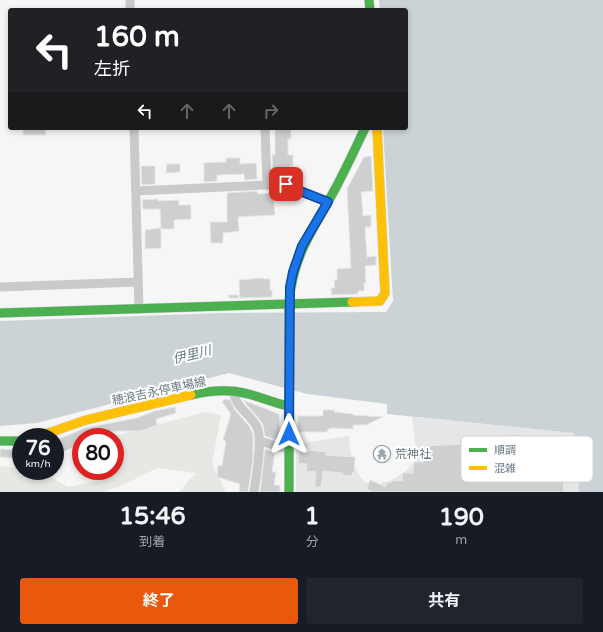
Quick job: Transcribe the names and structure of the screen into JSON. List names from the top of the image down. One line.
{"streets":{"main road":["穂浪吉永停車場線"]},"water":["伊里川"],"places":{"temple":["荒神社"]},"legend":["順調","混雑"],"page":{"turn":["160 m","左折"],"speed":"76 km/h","limit":"80","eta":["15:46","到着","1","分","190","m"],"buttons":["終了","共有"]}}
